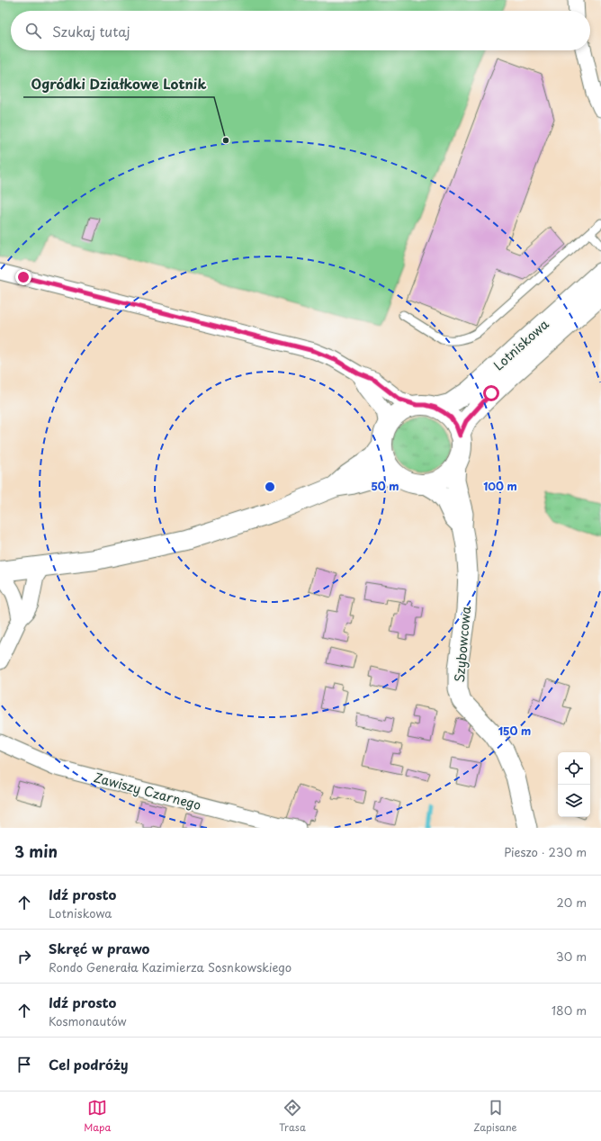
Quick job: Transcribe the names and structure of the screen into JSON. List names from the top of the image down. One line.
{"streets":{"main road":["Lotniskowa"],"street":["Szybowcowa","Zawiszy Czarnego"]},"crossings":[["Lotniskowa","Szybowcowa"]],"places":["Ogródki Działkowe Lotnik"],"page":{"search":"Szukaj tutaj","heading":["3 min","Pieszo · 230 m"],"list":[["Idź prosto","Lotniskowa","20 m"],["Skręć w prawo","Rondo Generała Kazimierza Sosnkowskiego","30 m"],["Idź prosto","Kosmonautów","180 m"],"Cel podróży"],"nav":["Mapa","Trasa","Zapisane"]},"rings":["50 m","100 m","150 m"]}
